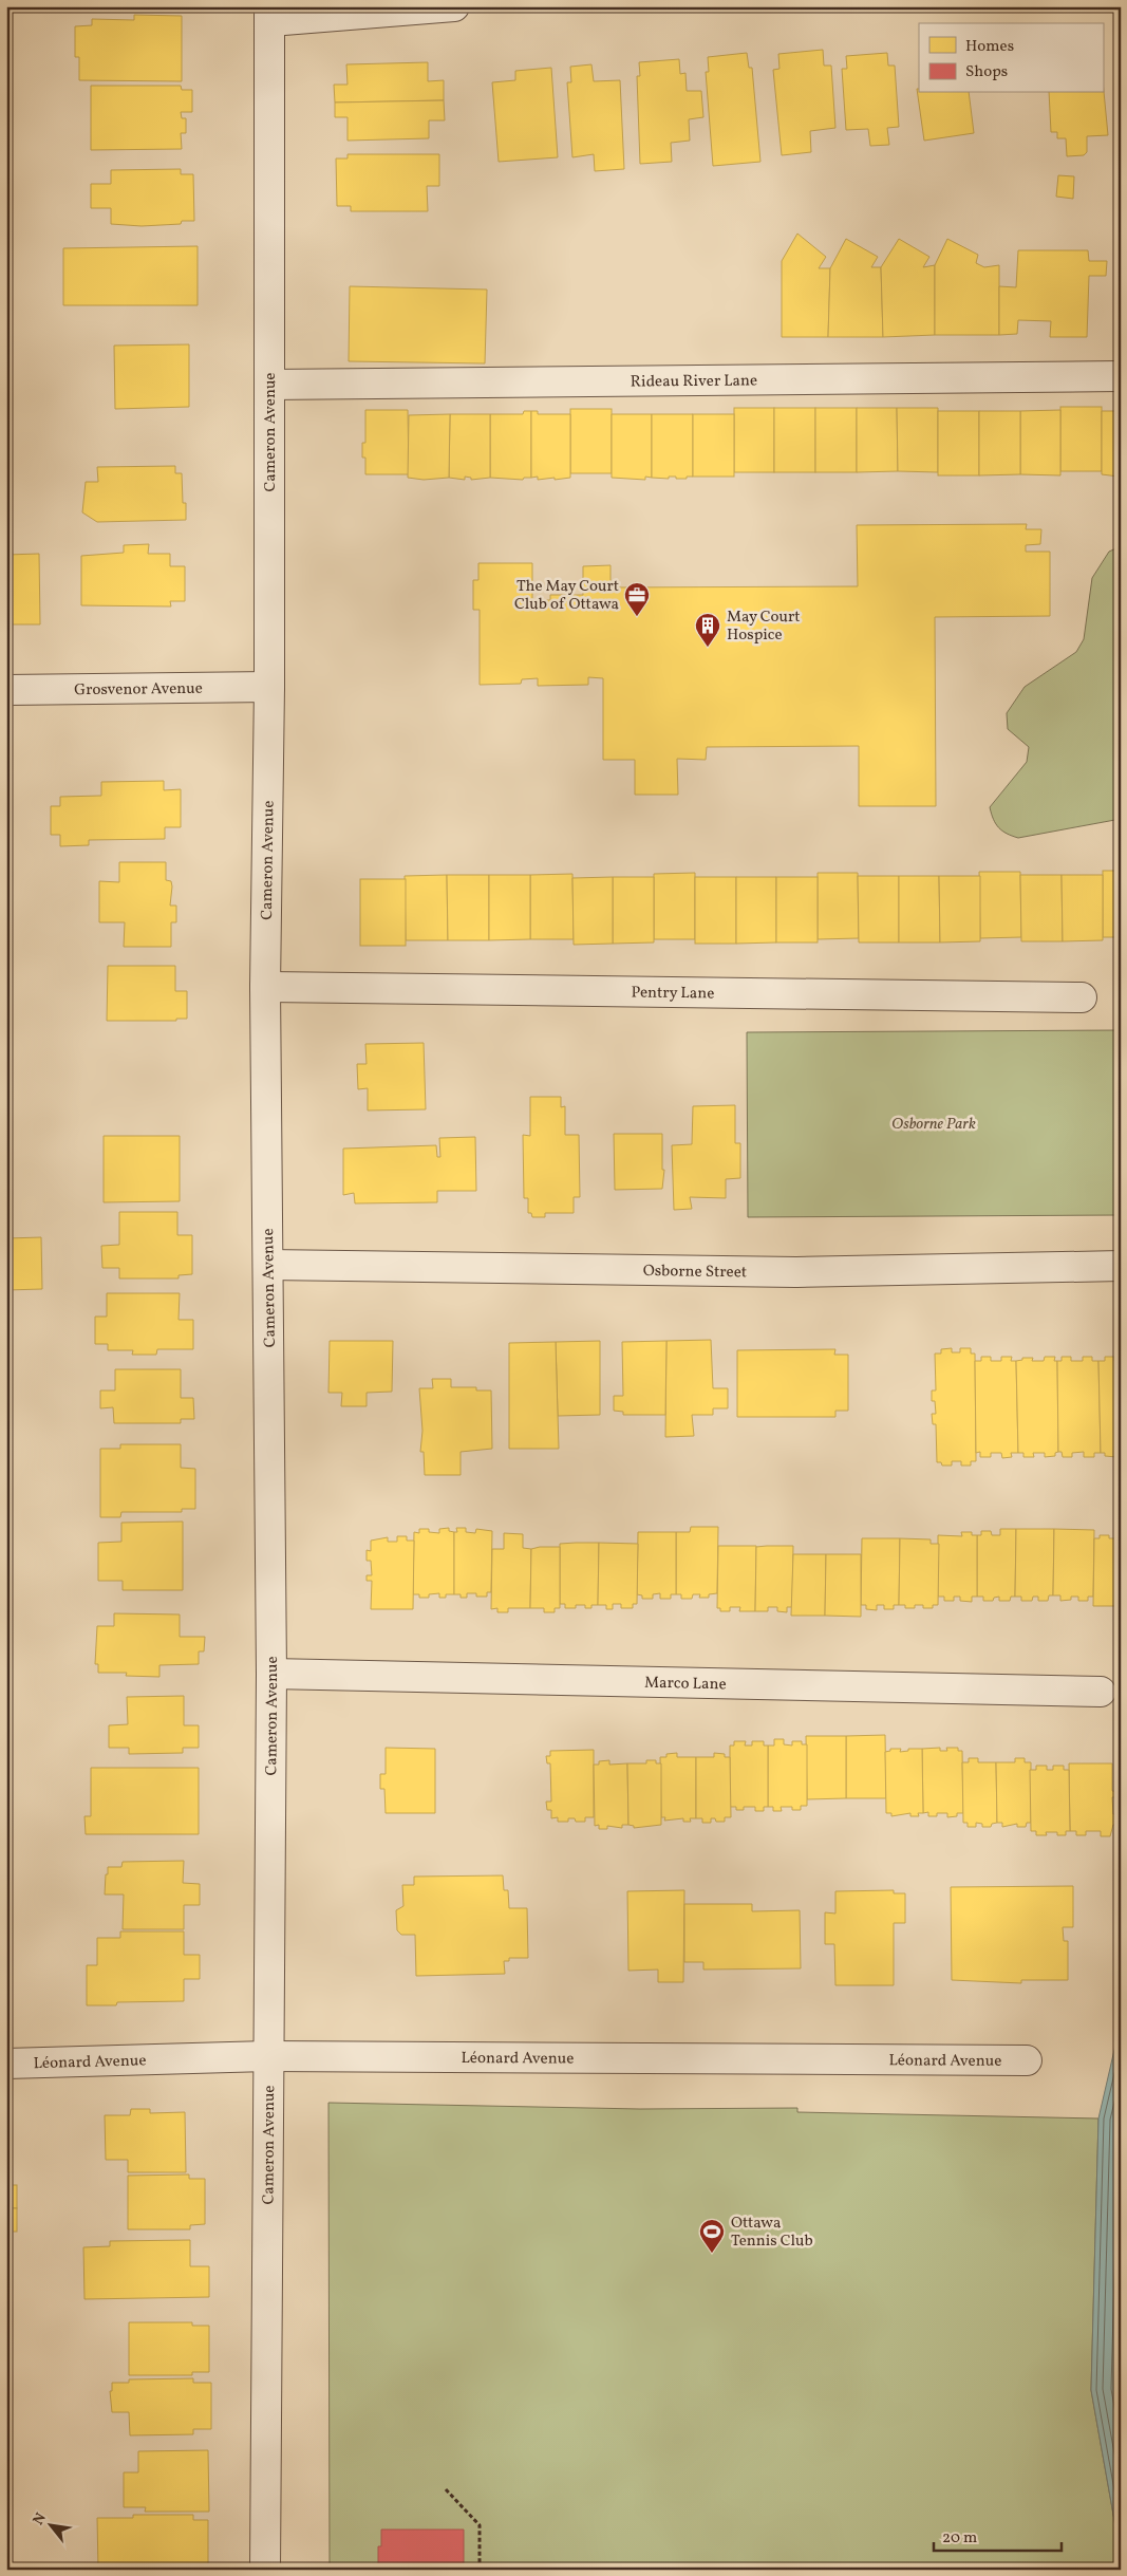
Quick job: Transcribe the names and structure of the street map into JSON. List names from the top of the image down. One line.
{"streets":{"street":["Rideau River Lane","Cameron Avenue","Grosvenor Avenue","Pentry Lane","Osborne Street","Marco Lane","Léonard Avenue"]},"crossings":[["Rideau River Lane","Cameron Avenue"],["Cameron Avenue","Grosvenor Avenue"],["Cameron Avenue","Pentry Lane"],["Cameron Avenue","Osborne Street"],["Cameron Avenue","Marco Lane"],["Cameron Avenue","Léonard Avenue"]],"parks":["Osborne Park"],"places":{"office":["The May Court Club of Ottawa"],"building":["May Court Hospice"],"sports":["Ottawa Tennis Club"]},"legend":["Homes","Shops"],"scale_bar":"20 m","north":"top left"}
